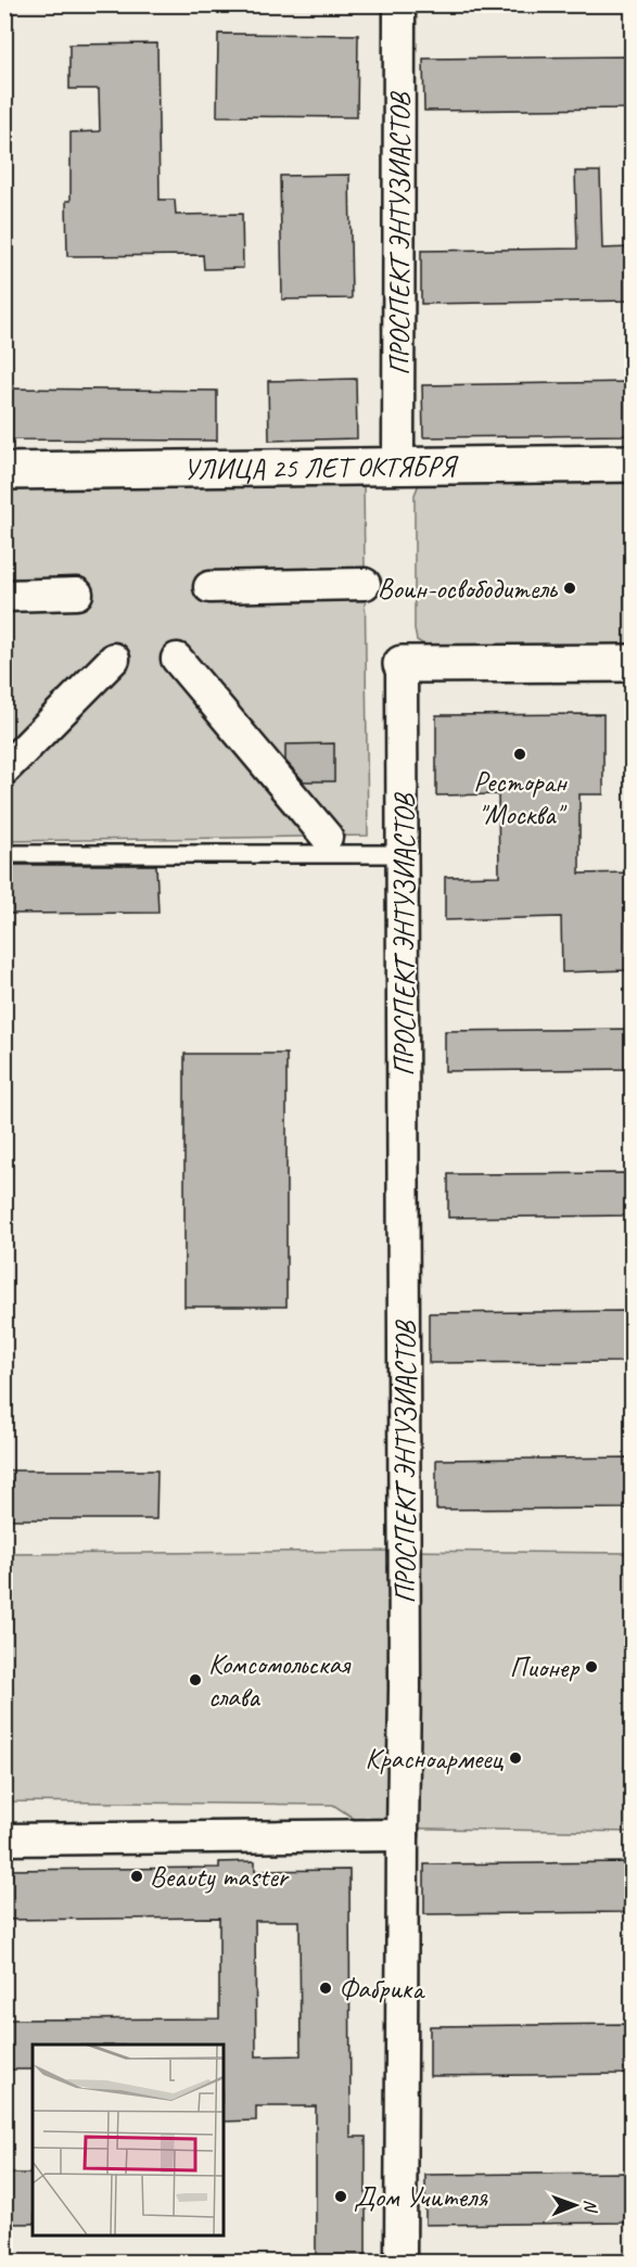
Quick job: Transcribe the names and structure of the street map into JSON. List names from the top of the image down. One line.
{"streets":{"street":["ПРОСПЕКТ ЭНТУЗИАСТОВ","УЛИЦА 25 ЛЕТ ОКТЯБРЯ"]},"crossings":[["ПРОСПЕКТ ЭНТУЗИАСТОВ","УЛИЦА 25 ЛЕТ ОКТЯБРЯ"]],"places":["Воин-освободитель","Ресторан \"Москва\"","Пионер","Комсомольская слава","Красноармеец","Beauty master","Фабрика","Дом Учителя"],"north":"right"}
